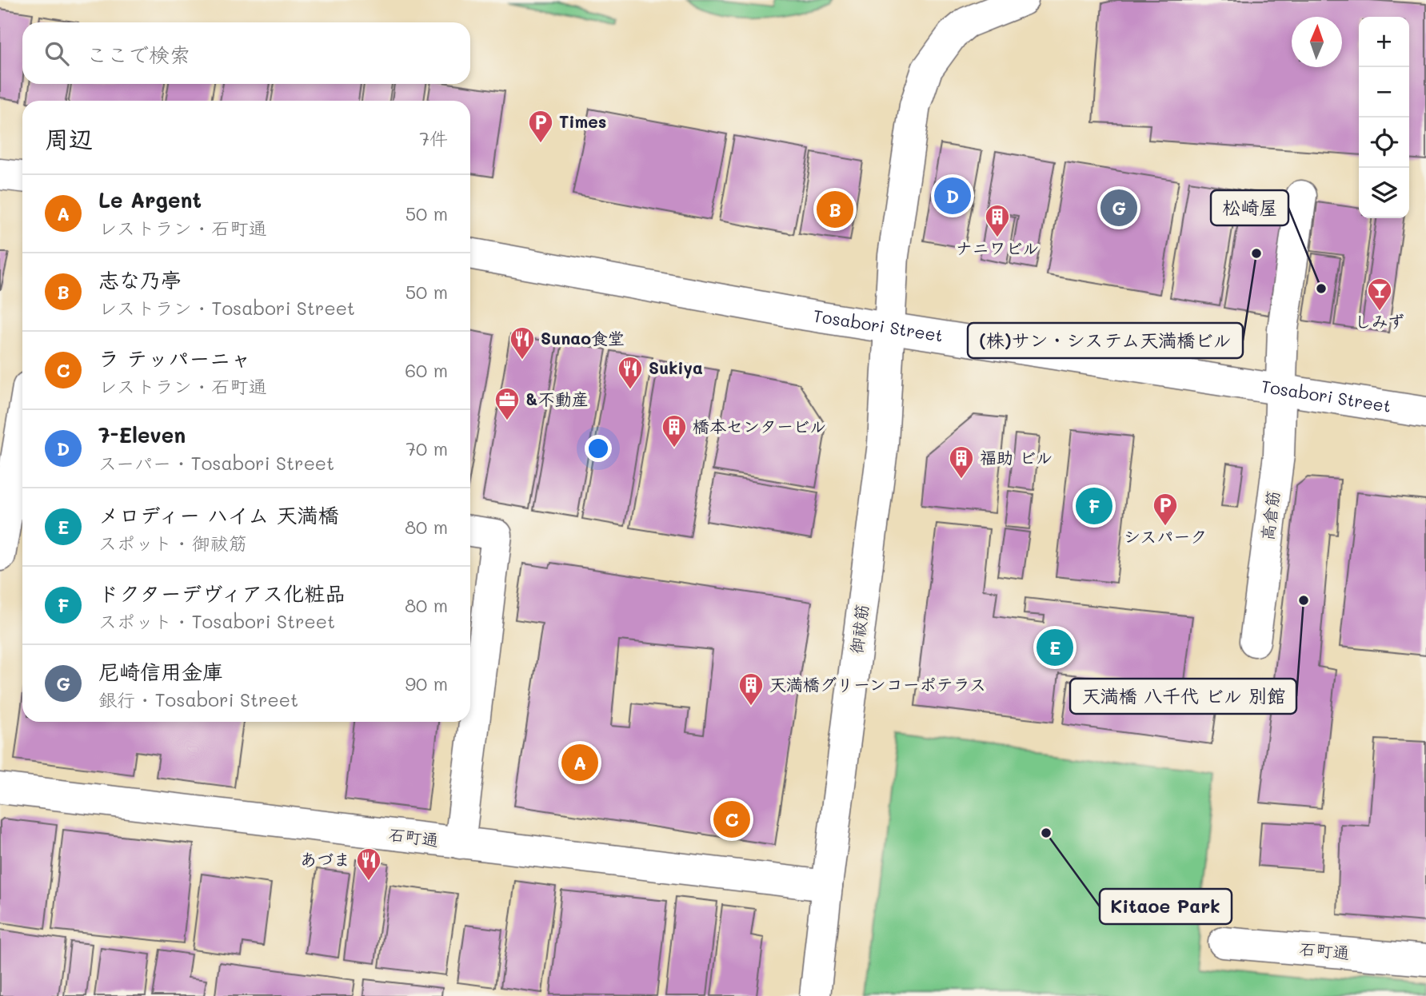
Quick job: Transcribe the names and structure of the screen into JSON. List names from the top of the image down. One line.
{"streets":{"street":["Tosabori Street","高倉筋","御祓筋","石町通"]},"crossings":[["Tosabori Street","高倉筋"],["Tosabori Street","御祓筋"],["御祓筋","石町通"]],"places":{"parking":["Times","シスパーク"],"building":["ナニワビル","橋本センタービル","福助 ビル","天満橋グリーンコーポテラス"],"other":["(株)サン・システム天満橋ビル","松崎屋","天満橋 八千代 ビル 別館","Kitaoe Park"],"bar":["しみず"],"restaurant":["Sunao食堂","Sukiya","あづま"],"office":["&不動産"]},"north":"top","page":{"map_buttons":["+","−"],"search":"ここで検索","heading":["周辺","7件"],"list":[{"mark":"A","name":"Le Argent","note":"レストラン · 石町通","value":"50 m"},{"mark":"B","name":"志な乃亭","note":"レストラン · Tosabori Street","value":"50 m"},{"mark":"C","name":"ラ テッパーニャ","note":"レストラン · 石町通","value":"60 m"},{"mark":"D","name":"7-Eleven","note":"スーパー · Tosabori Street","value":"70 m"},{"mark":"E","name":"メロディー ハイム 天満橋","note":"スポット · 御祓筋","value":"80 m"},{"mark":"F","name":"ドクターデヴィアス化粧品","note":"スポット · Tosabori Street","value":"80 m"},{"mark":"G","name":"尼崎信用金庫","note":"銀行 · Tosabori Street","value":"90 m"}],"pins":["D","G","B","F","E","A","C"]}}
